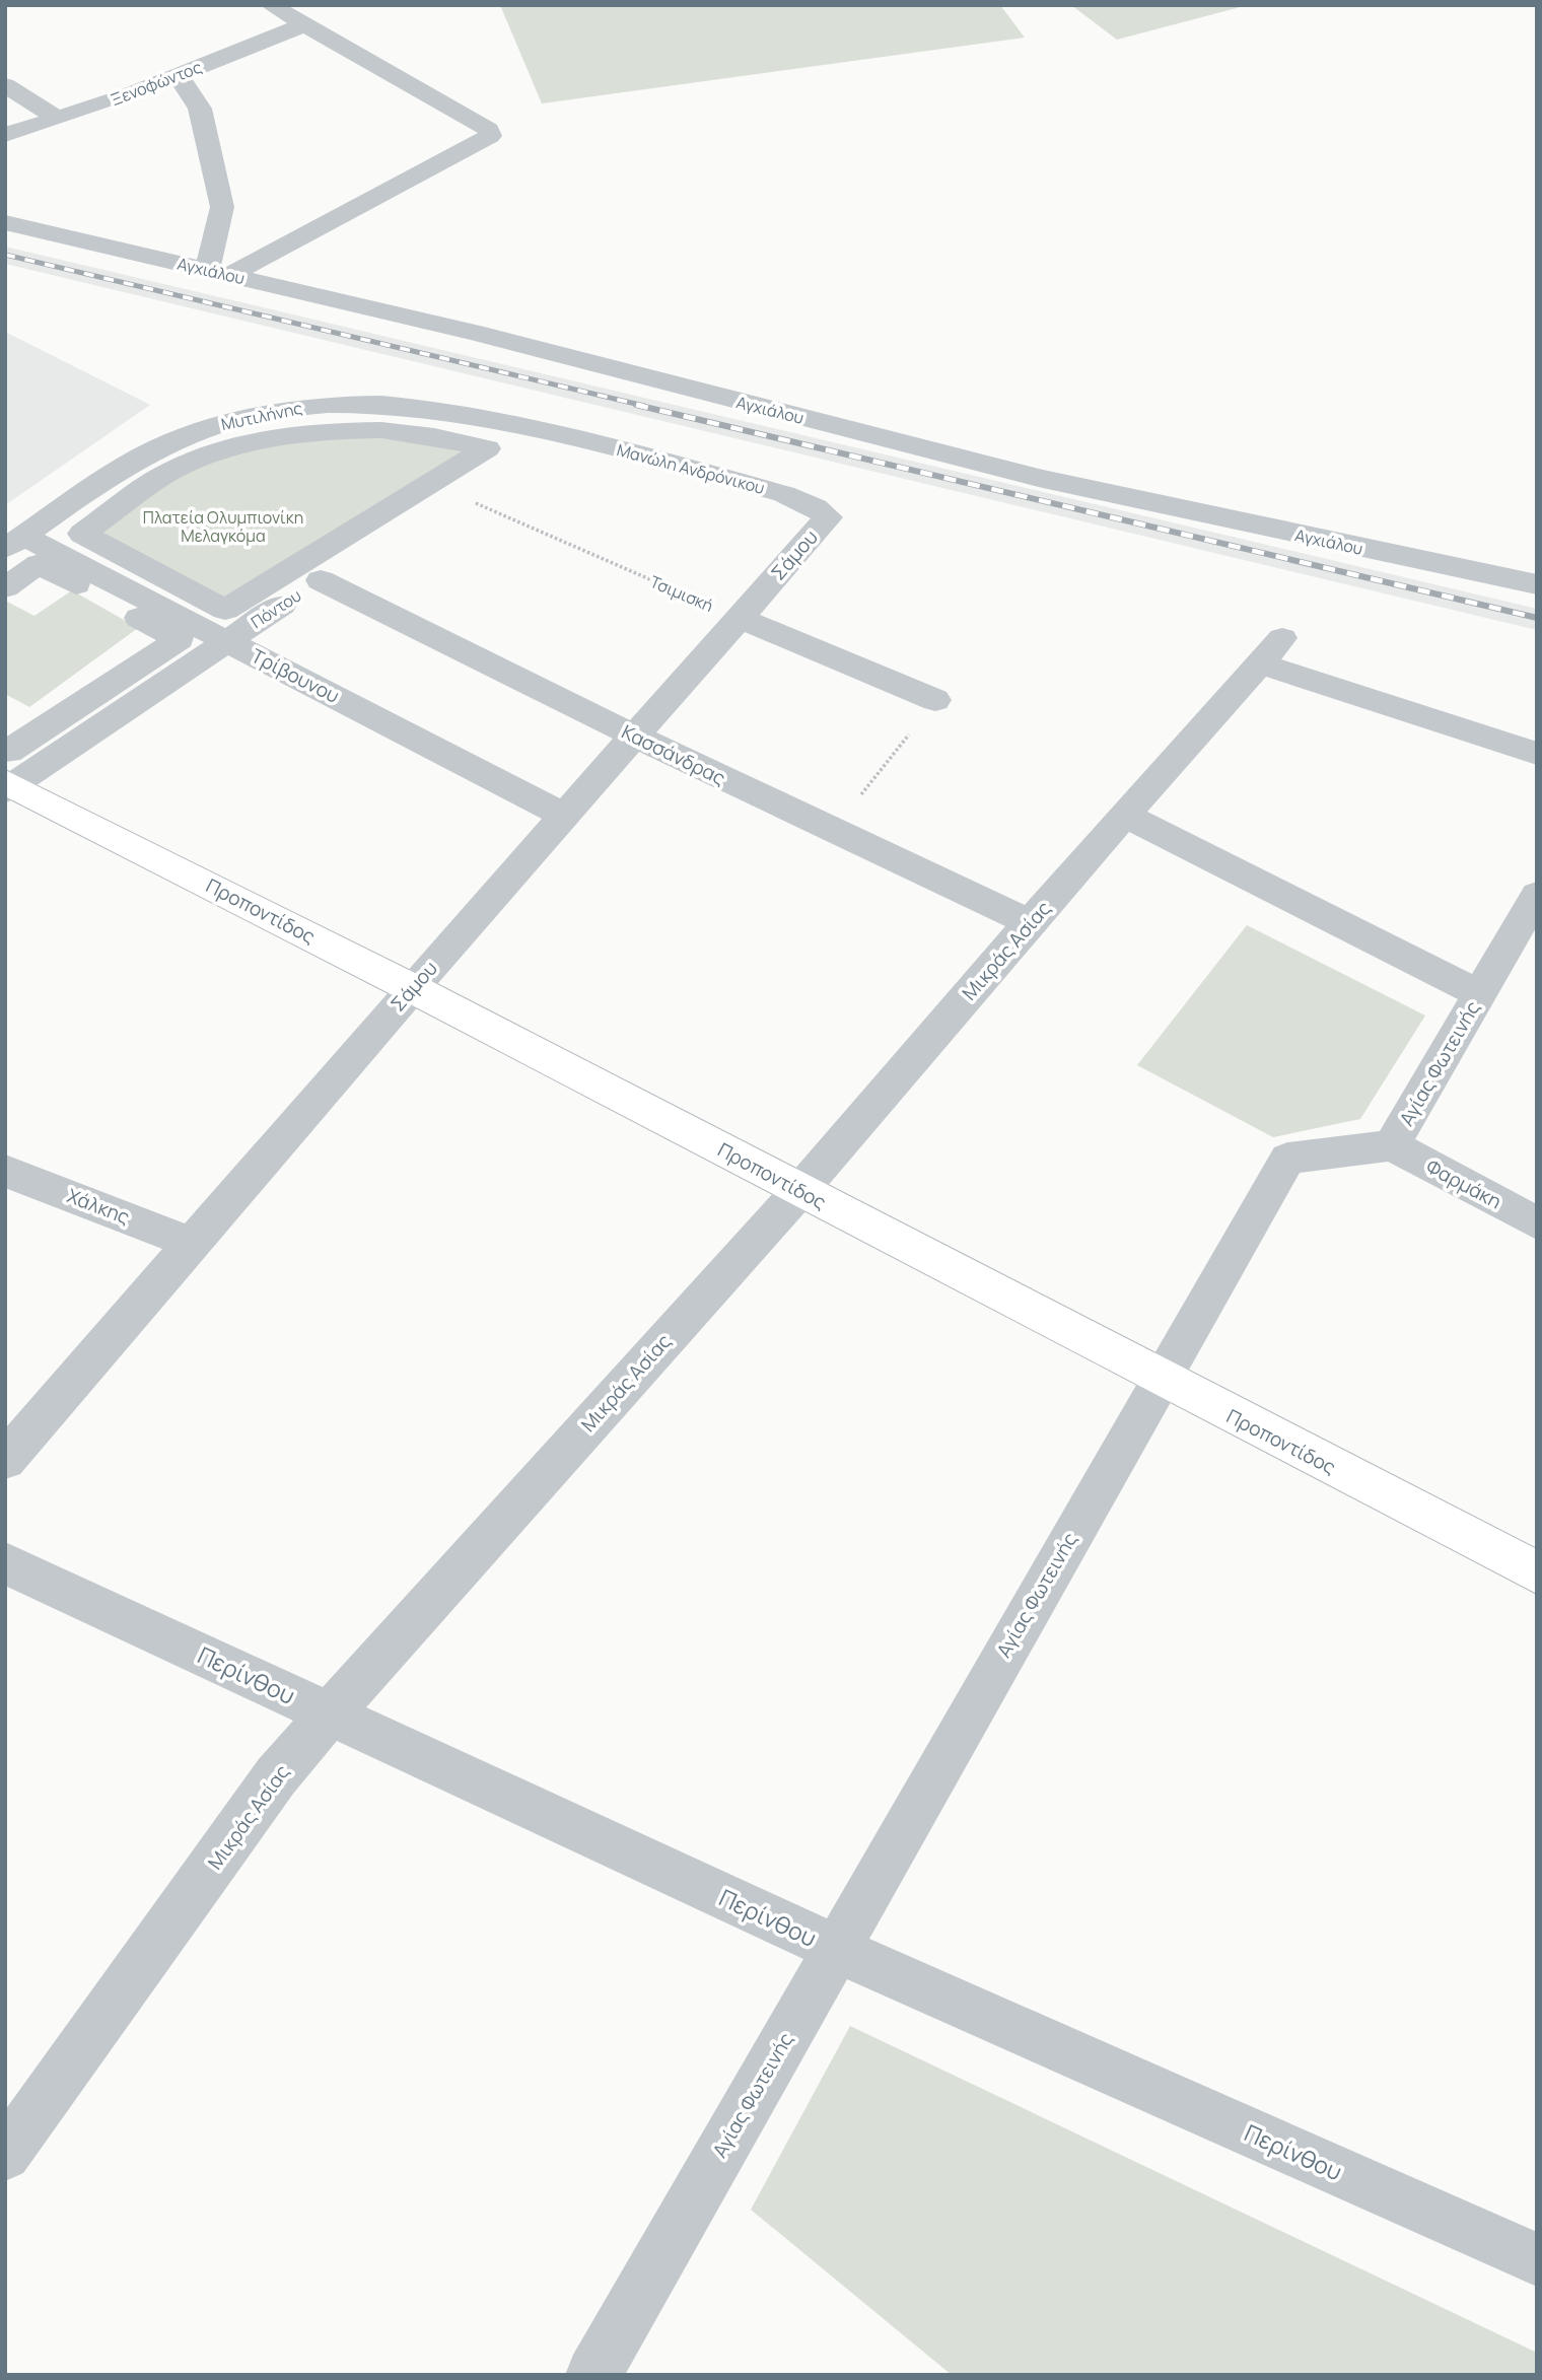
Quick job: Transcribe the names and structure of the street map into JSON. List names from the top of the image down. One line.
{"streets":{"street":["Ξενοφώντος","Αγχιάλου","Μυτιλήνης","Μανώλη Ανδρόνικου","Σάμου","Πόντου","Τρίβουνου","Κασσάνδρας","Προποντίδος","Μικράς Ασίας","Αγίας Φωτεινής","Φαρμάκη","Χάλκης","Περίνθου"],"path":["Τσιμισκή"]},"crossings":[["Μυτιλήνης","Μανώλη Ανδρόνικου"],["Μυτιλήνης","Πόντου"],["Μυτιλήνης","Τρίβουνου"],["Μανώλη Ανδρόνικου","Σάμου"],["Μανώλη Ανδρόνικου","Πόντου"],["Σάμου","Τσιμισκή"],["Σάμου","Τρίβουνου"],["Σάμου","Κασσάνδρας"],["Σάμου","Προποντίδος"],["Σάμου","Χάλκης"],["Τσιμισκή","Πόντου"],["Πόντου","Τρίβουνου"],["Πόντου","Κασσάνδρας"],["Πόντου","Προποντίδος"],["Κασσάνδρας","Μικράς Ασίας"],["Προποντίδος","Μικράς Ασίας"],["Προποντίδος","Αγίας Φωτεινής"],["Μικράς Ασίας","Περίνθου"],["Αγίας Φωτεινής","Φαρμάκη"],["Αγίας Φωτεινής","Περίνθου"]],"parks":["Πλατεία Ολυμπιονίκη Μελαγκόμα"]}
